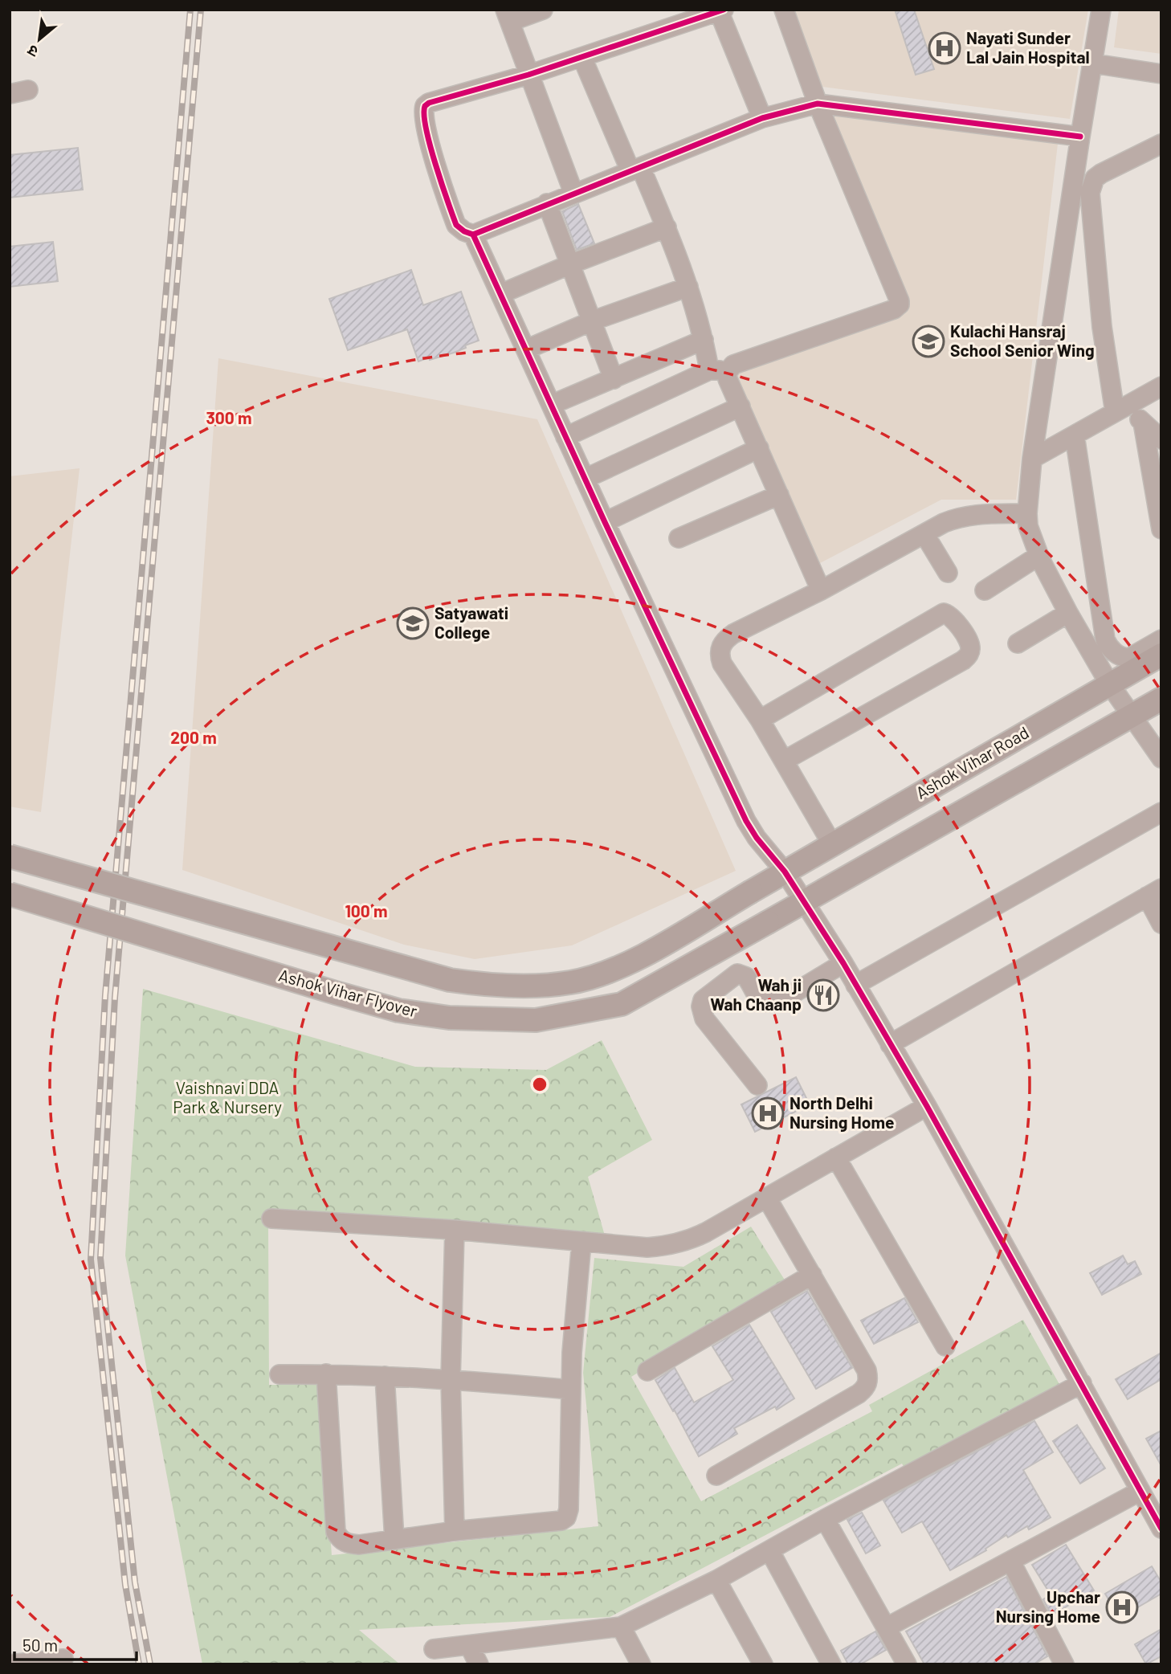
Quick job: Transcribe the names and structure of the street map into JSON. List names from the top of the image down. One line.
{"streets":{"main road":["Ashok Vihar Road","Ashok Vihar Flyover"]},"parks":["Vaishnavi DDA Park & Nursery"],"places":{"hospital":["Nayati Sunder Lal Jain Hospital","North Delhi Nursing Home","Upchar Nursing Home"],"school or university":["Kulachi Hansraj School Senior Wing","Satyawati College"],"restaurant":["Wah ji Wah Chaanp"]},"scale_bar":"50 m","north":"bottom left","rings":["300 m","200 m","100 m"]}
